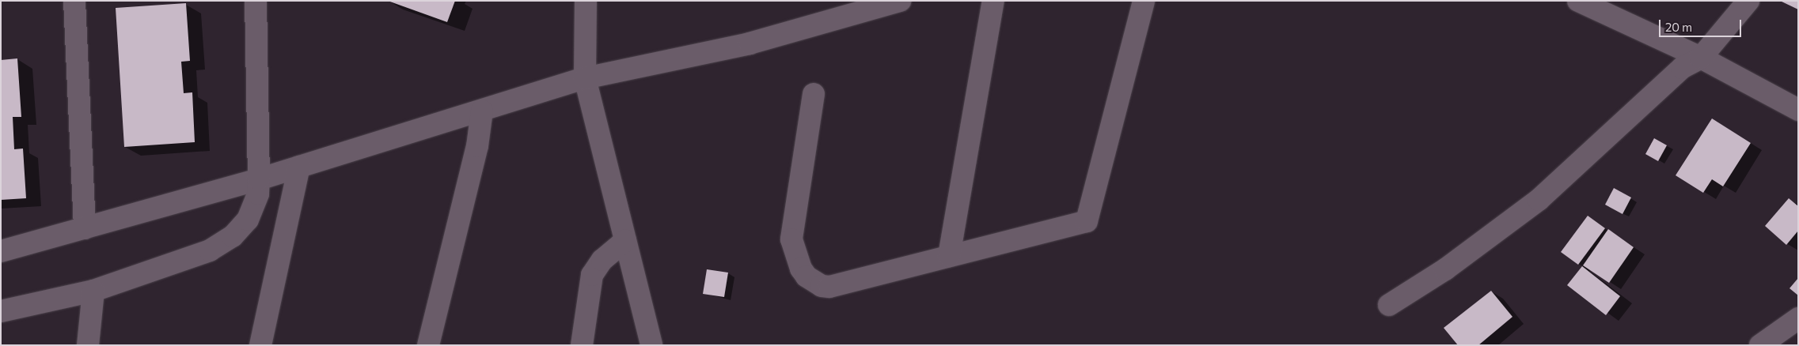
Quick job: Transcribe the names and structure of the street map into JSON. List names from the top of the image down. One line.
{"scale_bar":"20 m"}
